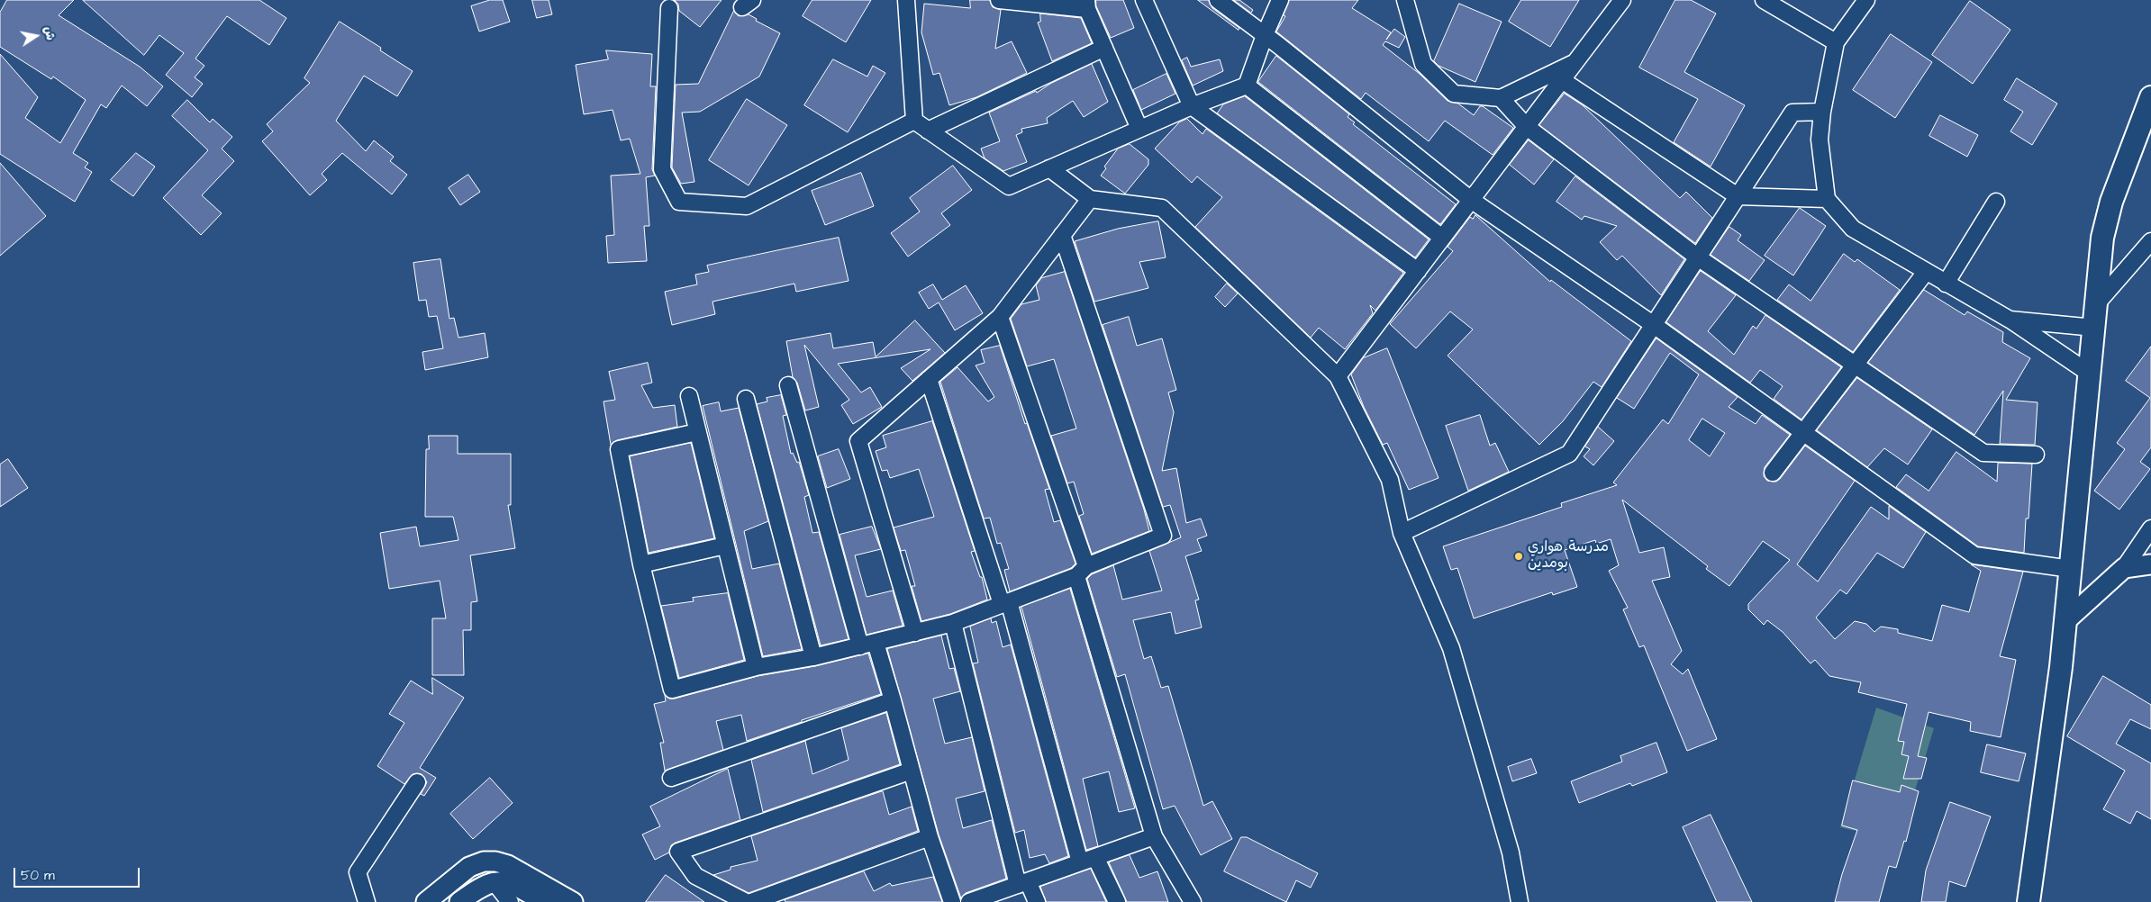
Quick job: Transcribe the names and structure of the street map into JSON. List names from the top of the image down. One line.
{"places":["مدرسة هواري بومدين"],"scale_bar":"50 m","north":"right"}
